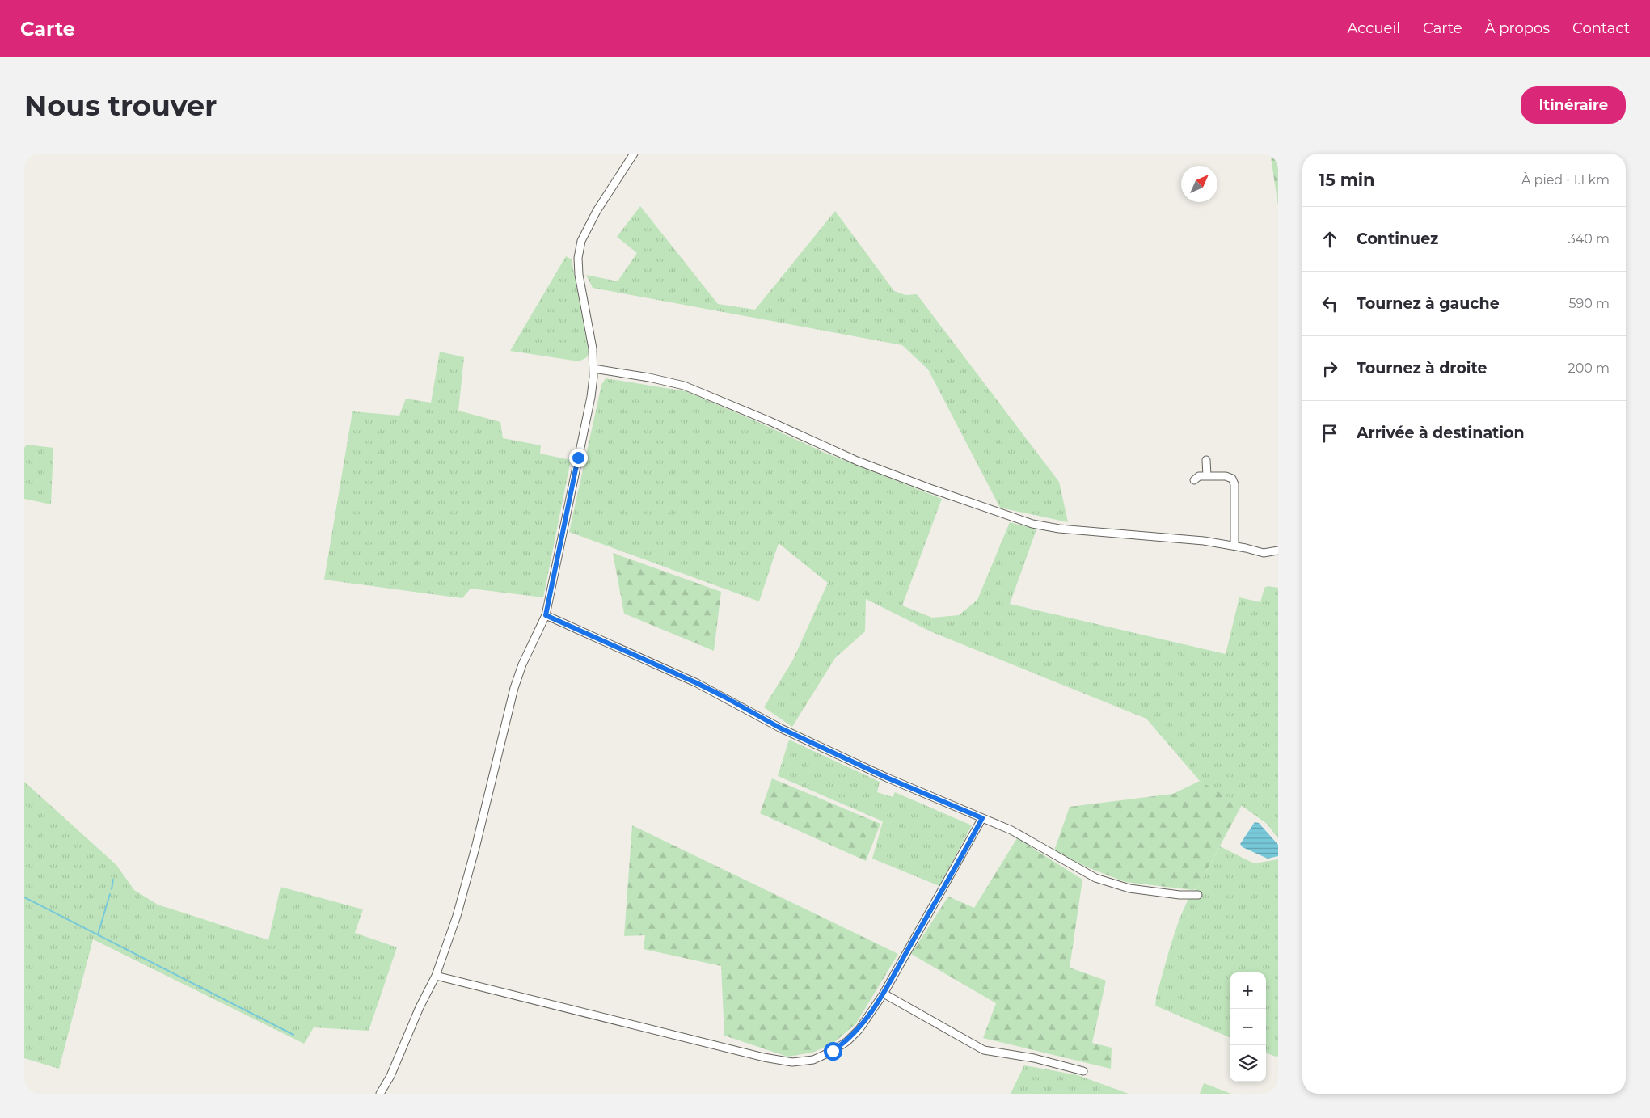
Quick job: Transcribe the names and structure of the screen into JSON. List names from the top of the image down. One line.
{"north":"top right","page":{"header":"Carte","nav":["Accueil","Carte","À propos","Contact"],"buttons":"Itinéraire","title":"Nous trouver","heading":["15 min","À pied · 1.1 km"],"list":[["Continuez","340 m"],["Tournez à gauche","590 m"],["Tournez à droite","200 m"],"Arrivée à destination"],"map_buttons":["+","−"]}}
